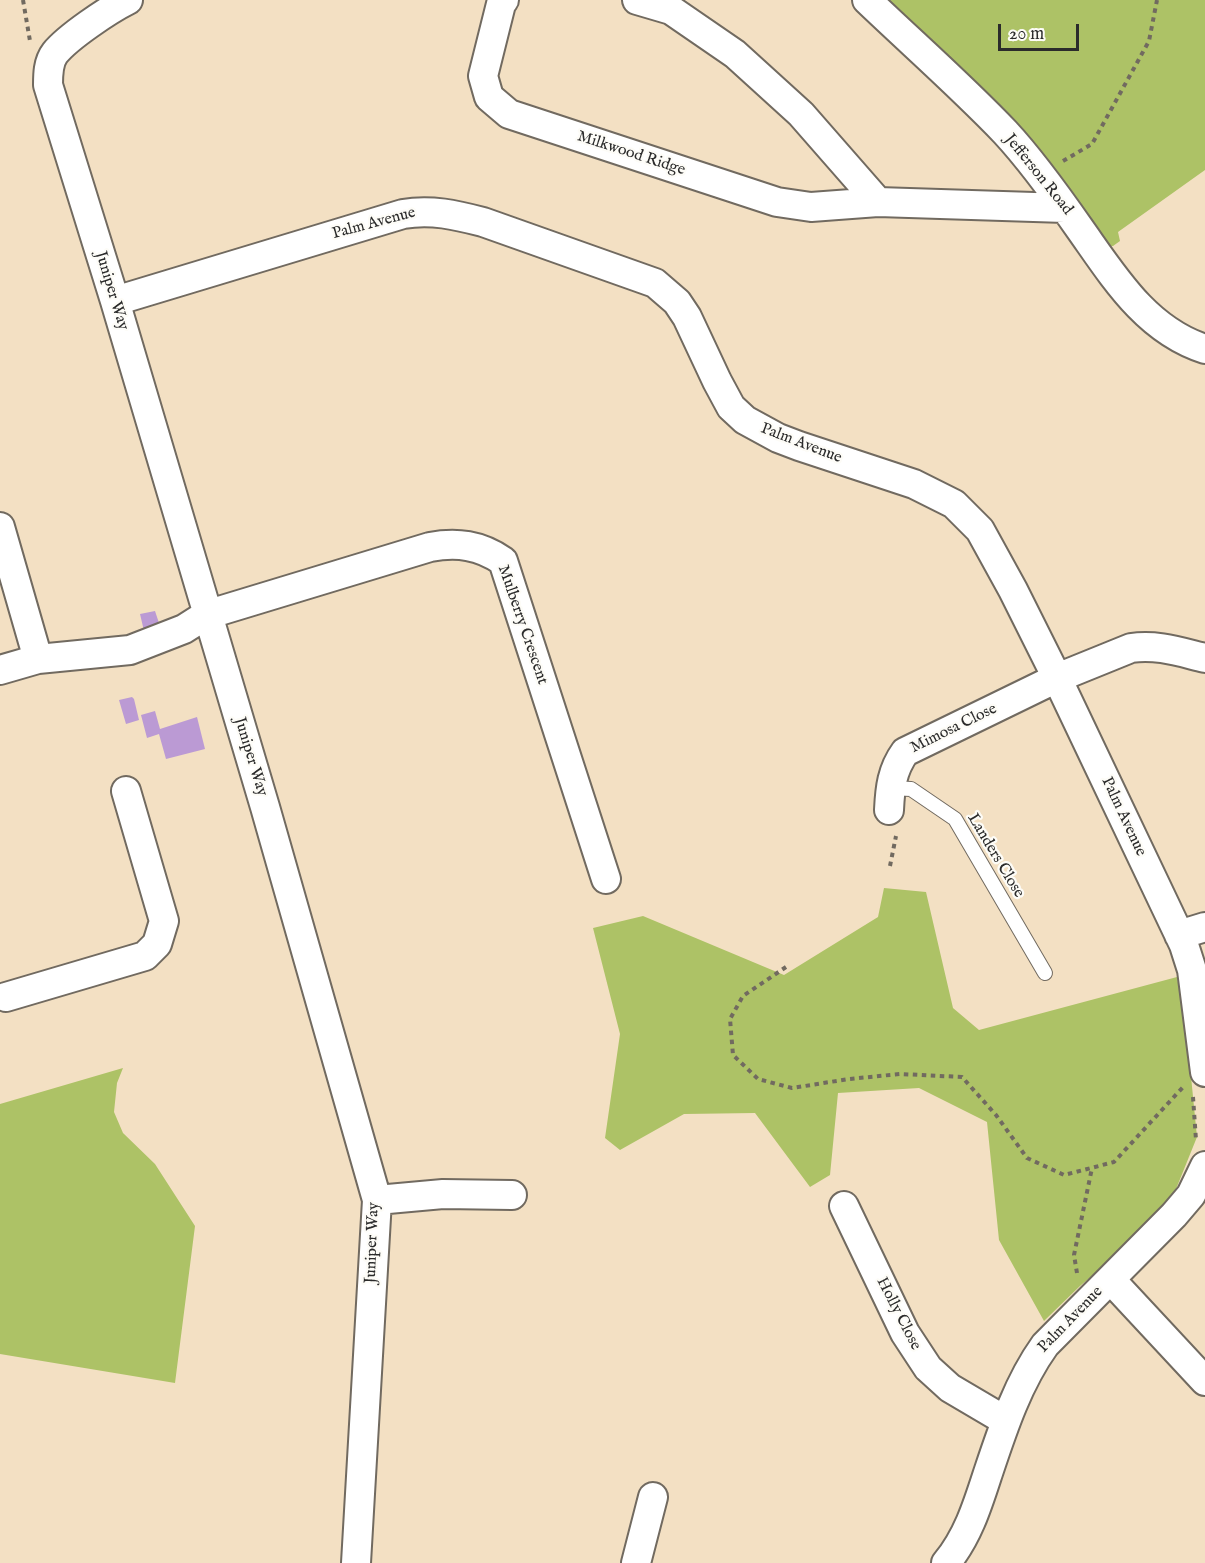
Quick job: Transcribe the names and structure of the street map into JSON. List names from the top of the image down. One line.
{"streets":{"street":["Milkwood Ridge","Jefferson Road","Palm Avenue","Juniper Way","Mulberry Crescent","Mimosa Close","Holly Close"],"lane":["Landers Close"]},"crossings":[["Milkwood Ridge","Jefferson Road"],["Palm Avenue","Juniper Way"],["Palm Avenue","Mimosa Close"],["Palm Avenue","Holly Close"],["Juniper Way","Mulberry Crescent"],["Mimosa Close","Landers Close"]],"scale_bar":"20 m"}
